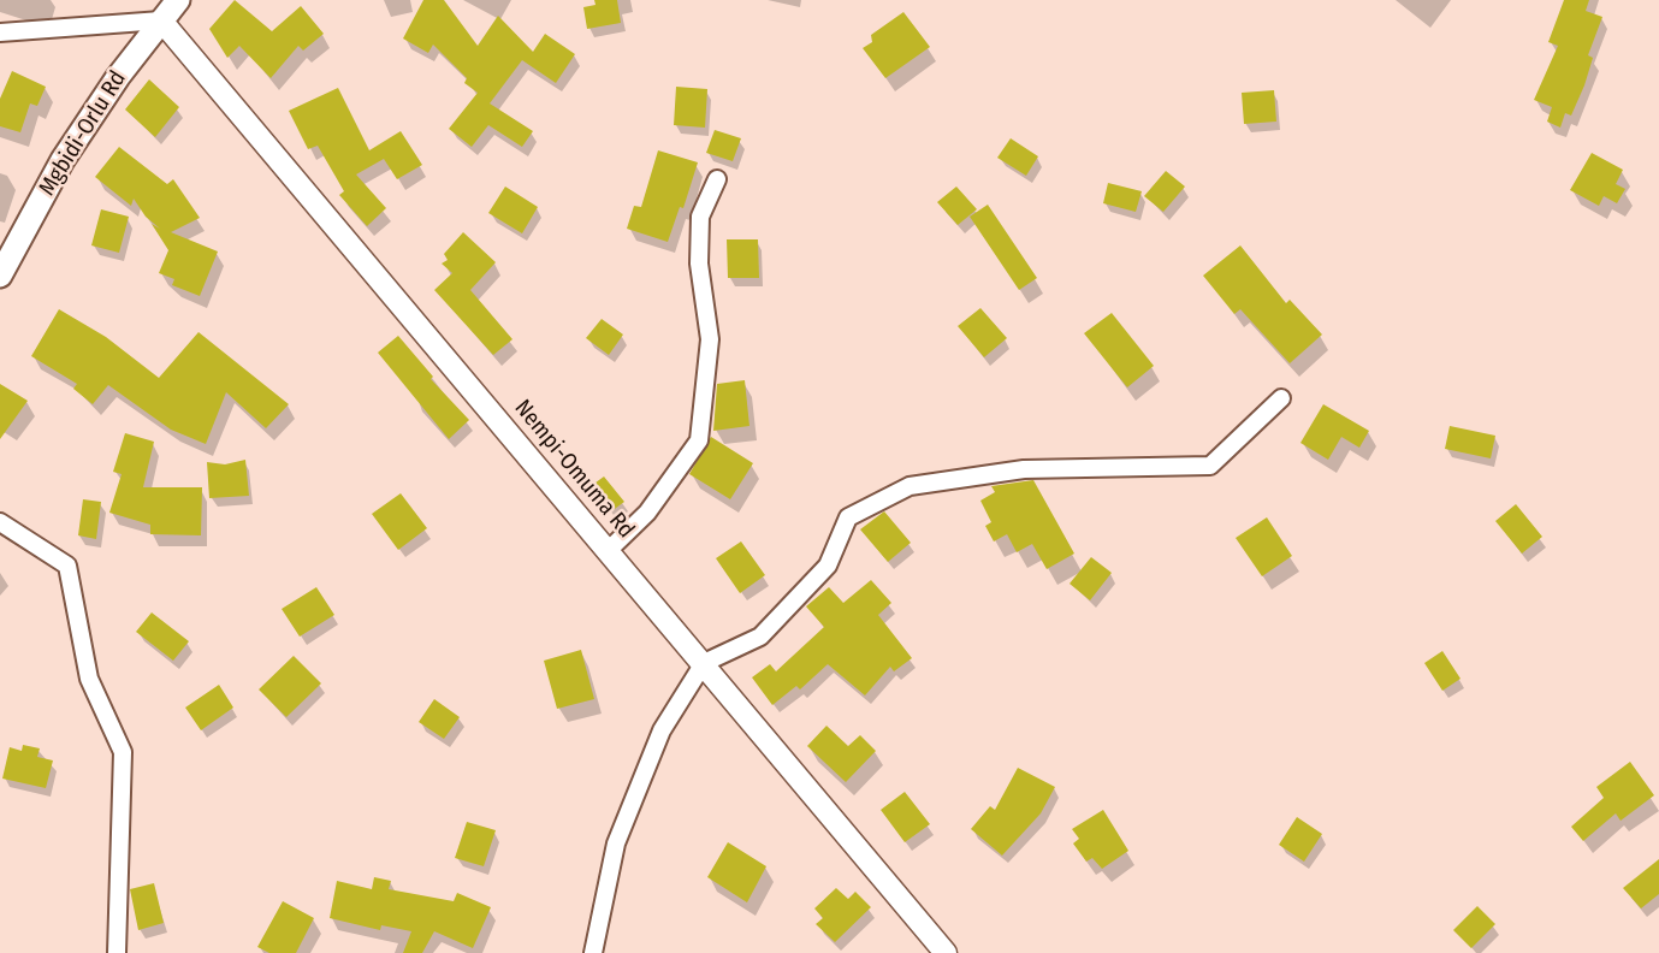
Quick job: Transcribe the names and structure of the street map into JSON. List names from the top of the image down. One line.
{"streets":{"main road":["Mgbidi-Orlu Rd"],"street":["Nempi-Omuma Rd"]},"crossings":[["Mgbidi-Orlu Rd","Nempi-Omuma Rd"]]}
